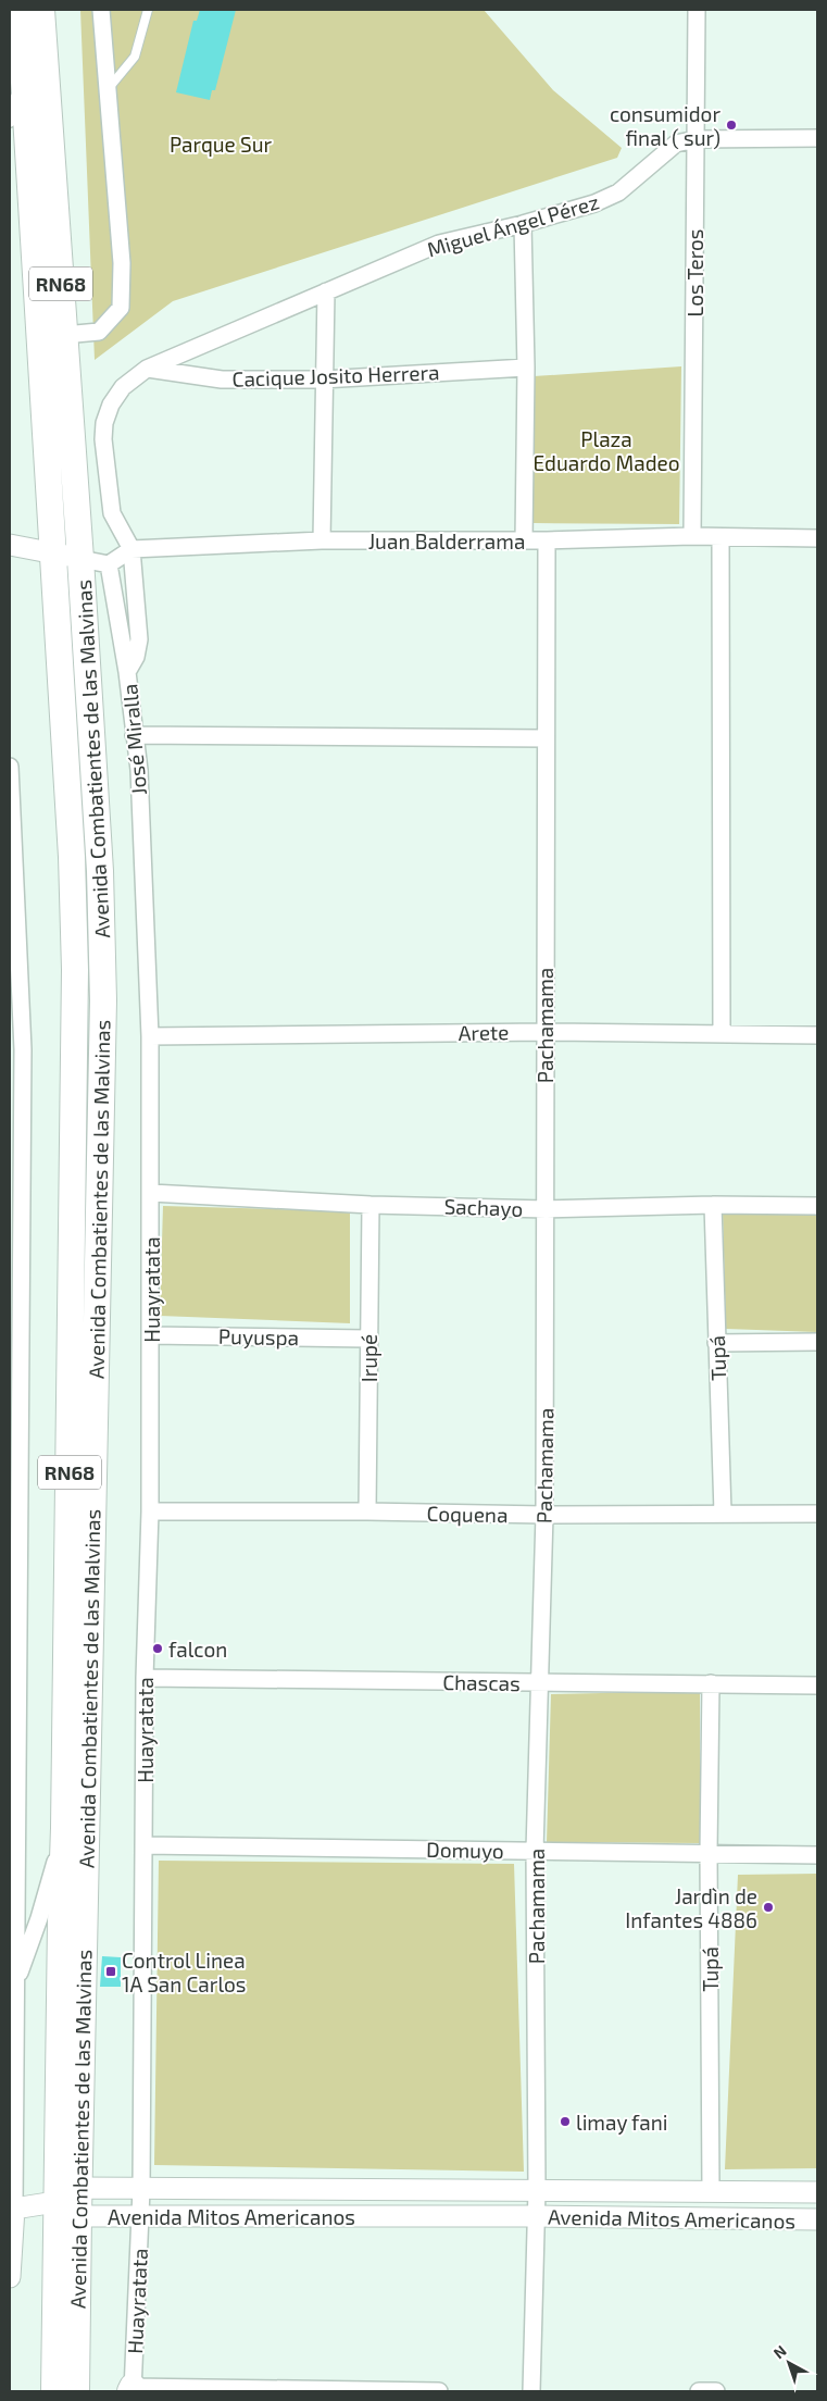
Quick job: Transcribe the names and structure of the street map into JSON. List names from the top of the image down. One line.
{"streets":{"main road":["RN68","Avenida Combatientes de las Malvinas"],"street":["Miguel Ángel Pérez","Los Teros","Cacique Josito Herrera","Juan Balderrama","José Miralla","Pachamama","Arete","Sachayo","Huayratata","Puyuspa","Irupé","Tupá","Coquena","Chascas","Domuyo","Avenida Mitos Americanos"]},"crossings":[["Miguel Ángel Pérez","Los Teros"],["Miguel Ángel Pérez","Cacique Josito Herrera"],["Miguel Ángel Pérez","José Miralla"],["Los Teros","Juan Balderrama"],["Cacique Josito Herrera","José Miralla"],["Juan Balderrama","José Miralla"],["Juan Balderrama","Pachamama"],["José Miralla","Arete"],["José Miralla","Huayratata"],["Avenida Combatientes de las Malvinas","Avenida Mitos Americanos"],["Pachamama","Arete"],["Pachamama","Sachayo"],["Pachamama","Coquena"],["Pachamama","Chascas"],["Pachamama","Domuyo"],["Pachamama","Avenida Mitos Americanos"],["Arete","Huayratata"],["Sachayo","Huayratata"],["Sachayo","Irupé"],["Sachayo","Tupá"],["Huayratata","Puyuspa"],["Huayratata","Coquena"],["Huayratata","Chascas"],["Huayratata","Domuyo"],["Huayratata","Avenida Mitos Americanos"],["Puyuspa","Irupé"],["Irupé","Coquena"],["Tupá","Coquena"],["Tupá","Chascas"],["Tupá","Domuyo"],["Tupá","Avenida Mitos Americanos"]],"parks":["Parque Sur","Plaza Eduardo Madeo"],"places":{"other":["consumidor final ( sur)","falcon","Jardìn de Infantes 4886","limay fani"],"transit":["Control Linea 1A San Carlos"]},"north":"top left"}
